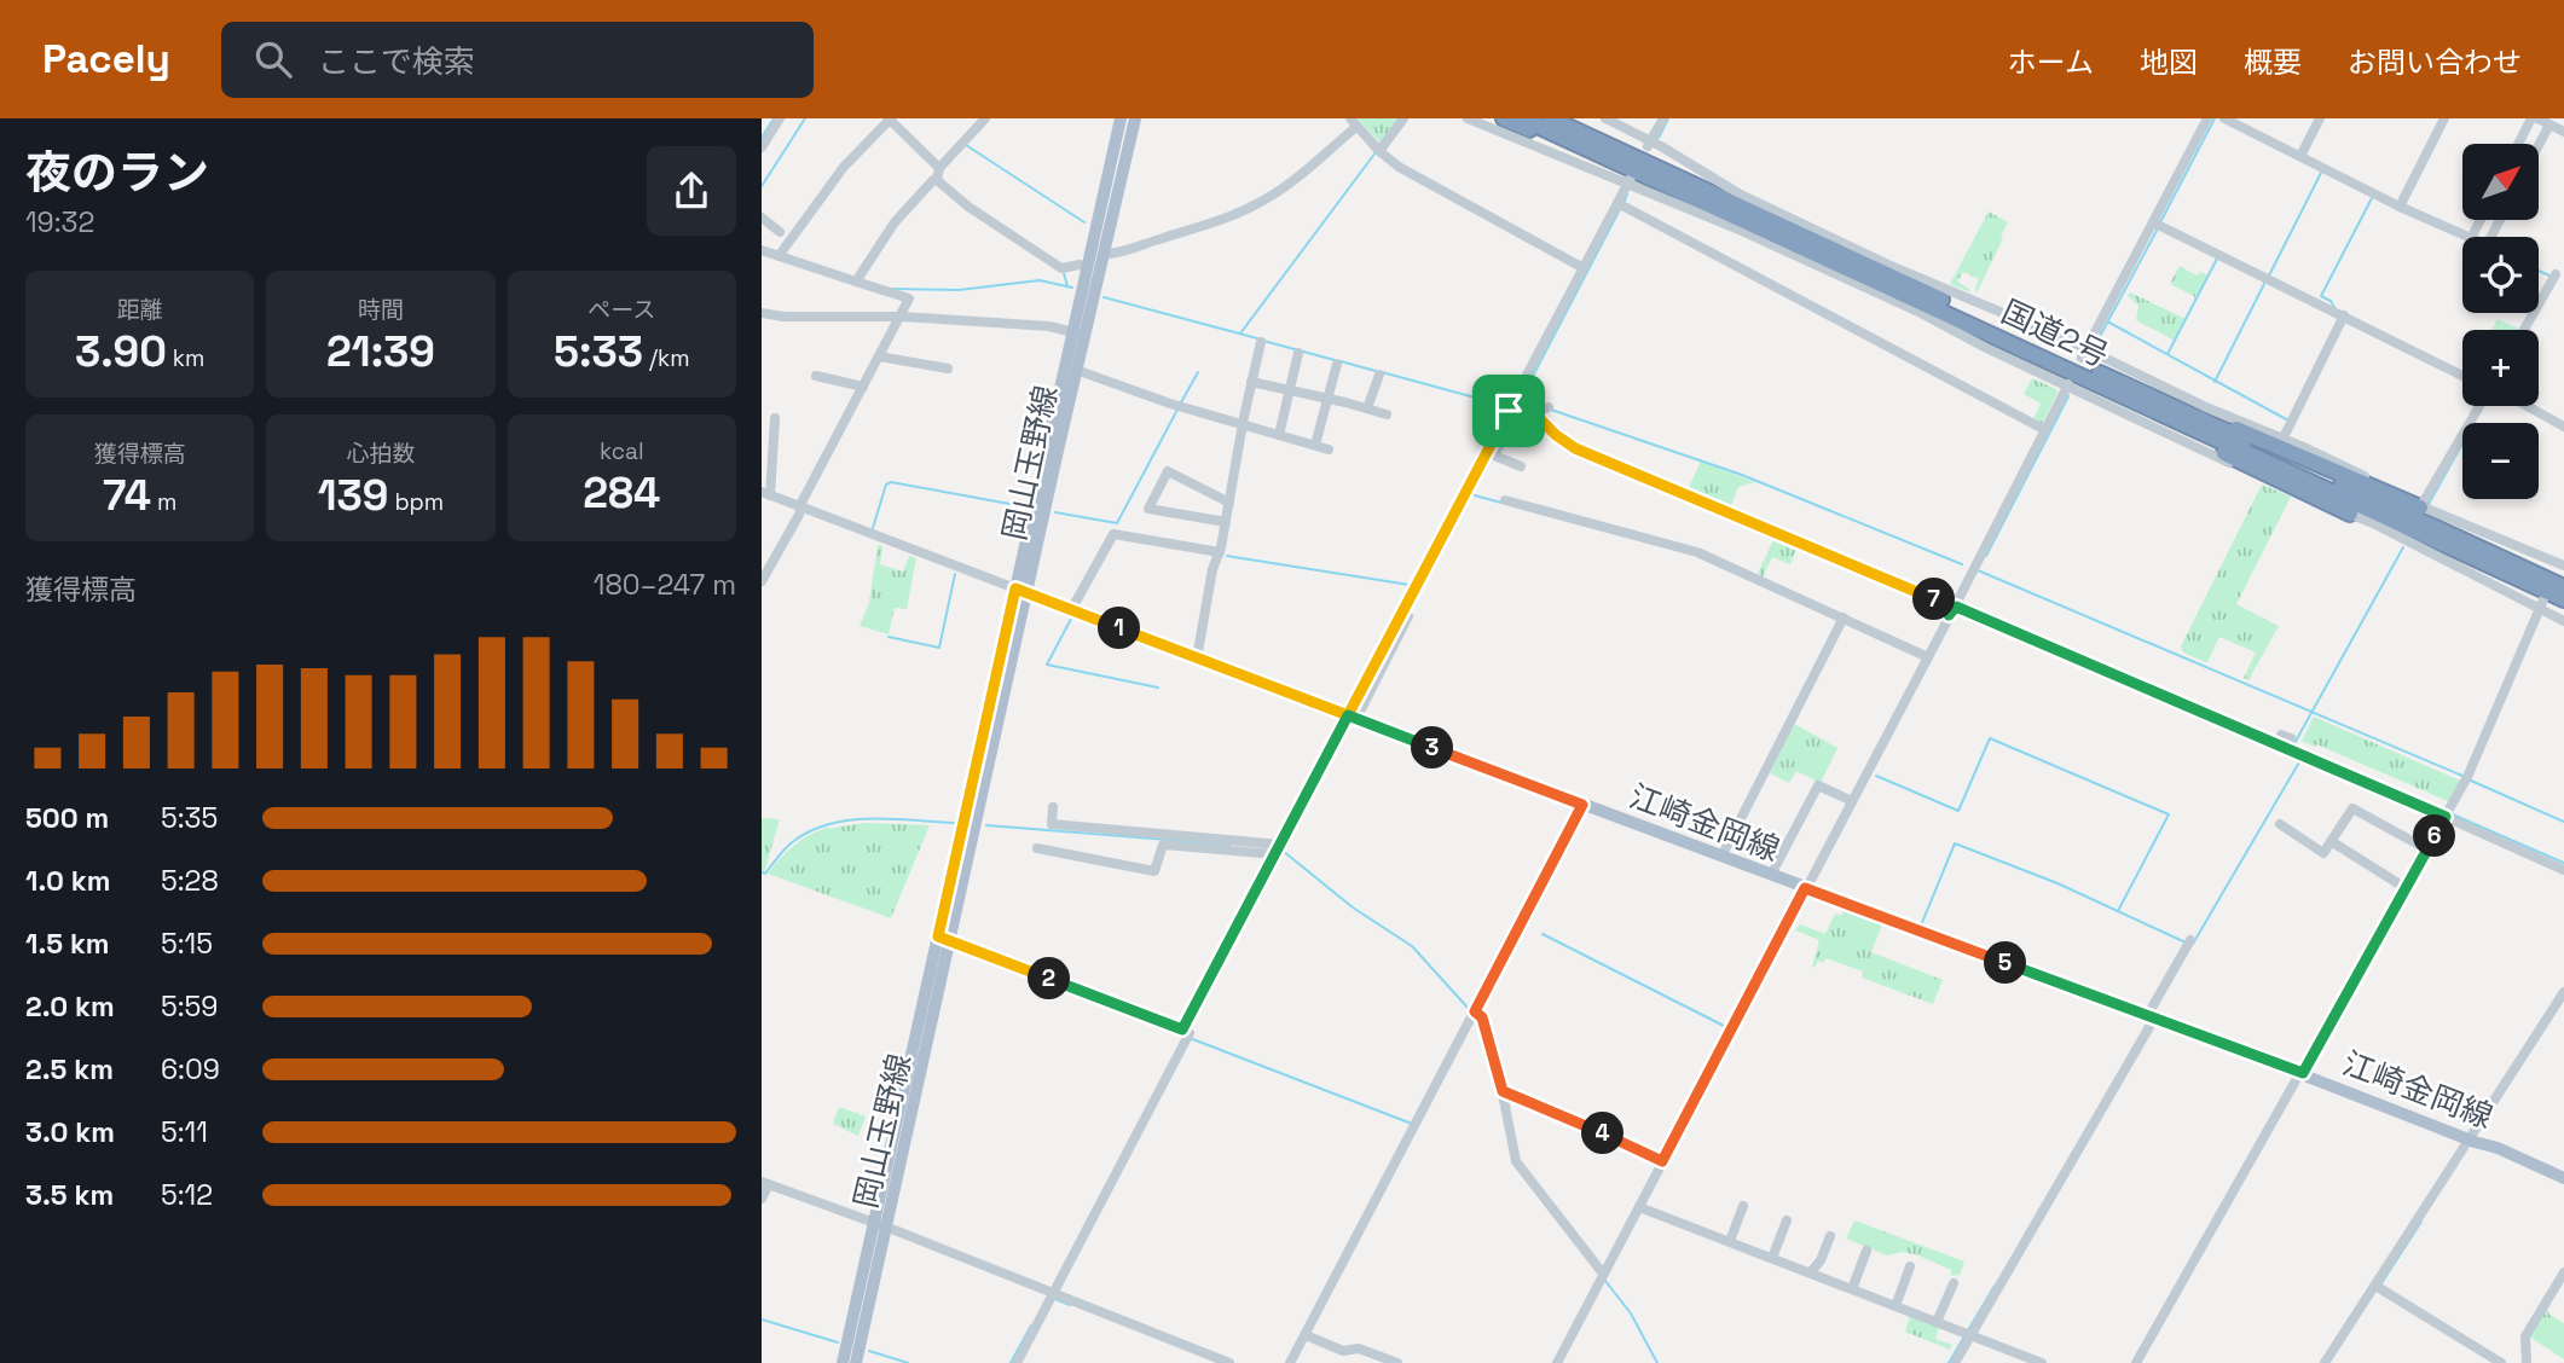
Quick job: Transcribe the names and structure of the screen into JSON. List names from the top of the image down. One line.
{"streets":{"highway":["国道2号"],"main road":["岡山玉野線","江崎金岡線"]},"crossings":[["岡山玉野線","江崎金岡線"]],"north":"top right","page":{"header":"Pacely","search":"ここで検索","nav":["ホーム","地図","概要","お問い合わせ"],"heading":["夜のラン","19:32"],"map_buttons":["+","−"],"stats":[["距離","3.90 km"],["時間","21:39"],["ペース","5:33 /km"],["獲得標高","74 m"],["心拍数","139 bpm"],["kcal","284"]],"chart":["獲得標高","180–247 m"],"pins":["7","1","3","6","5","2","4"],"list":[{"name":"500 m","note":"5:35"},{"name":"1.0 km","note":"5:28"},{"name":"1.5 km","note":"5:15"},{"name":"2.0 km","note":"5:59"},{"name":"2.5 km","note":"6:09"},{"name":"3.0 km","note":"5:11"},{"name":"3.5 km","note":"5:12"}]}}
